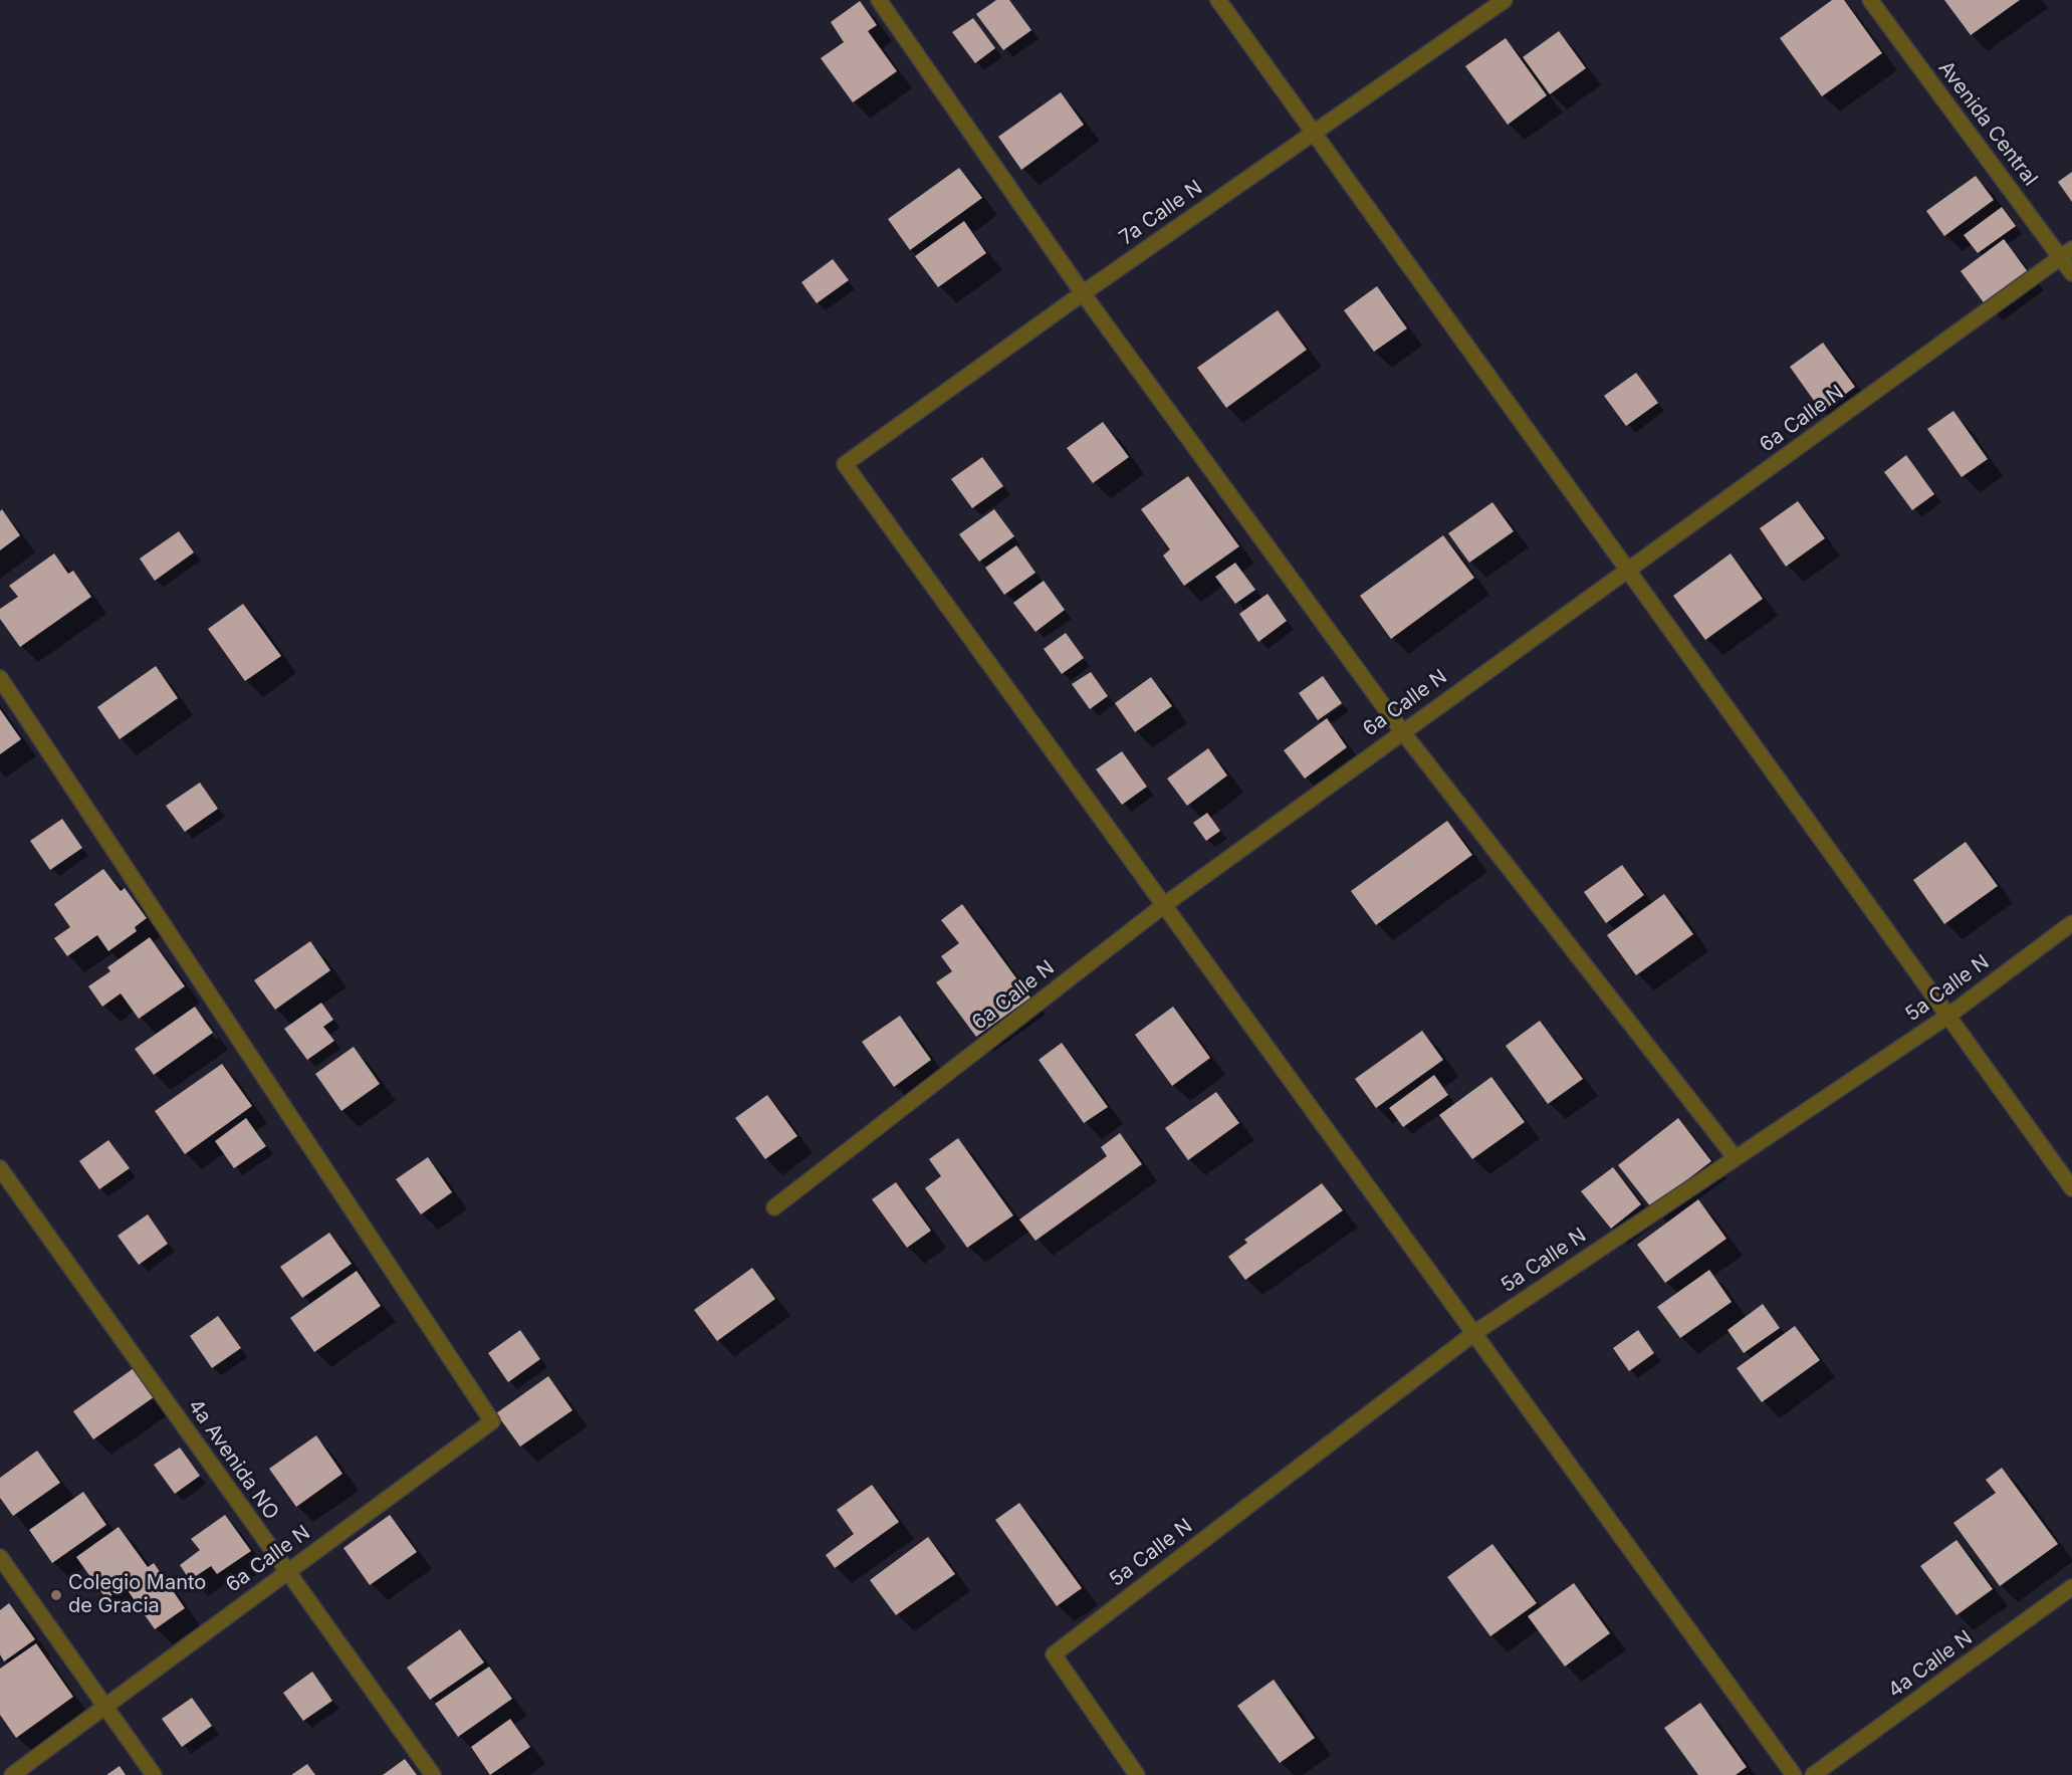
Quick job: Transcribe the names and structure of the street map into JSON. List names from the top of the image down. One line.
{"streets":{"street":["Avenida Central","7a Calle N","6a Calle N","5a Calle N","4a Avenida NO","4a Calle N"]},"crossings":[["Avenida Central","6a Calle N"],["7a Calle N","6a Calle N"],["6a Calle N","4a Avenida NO"]],"places":["Colegio Manto de Gracia"]}
